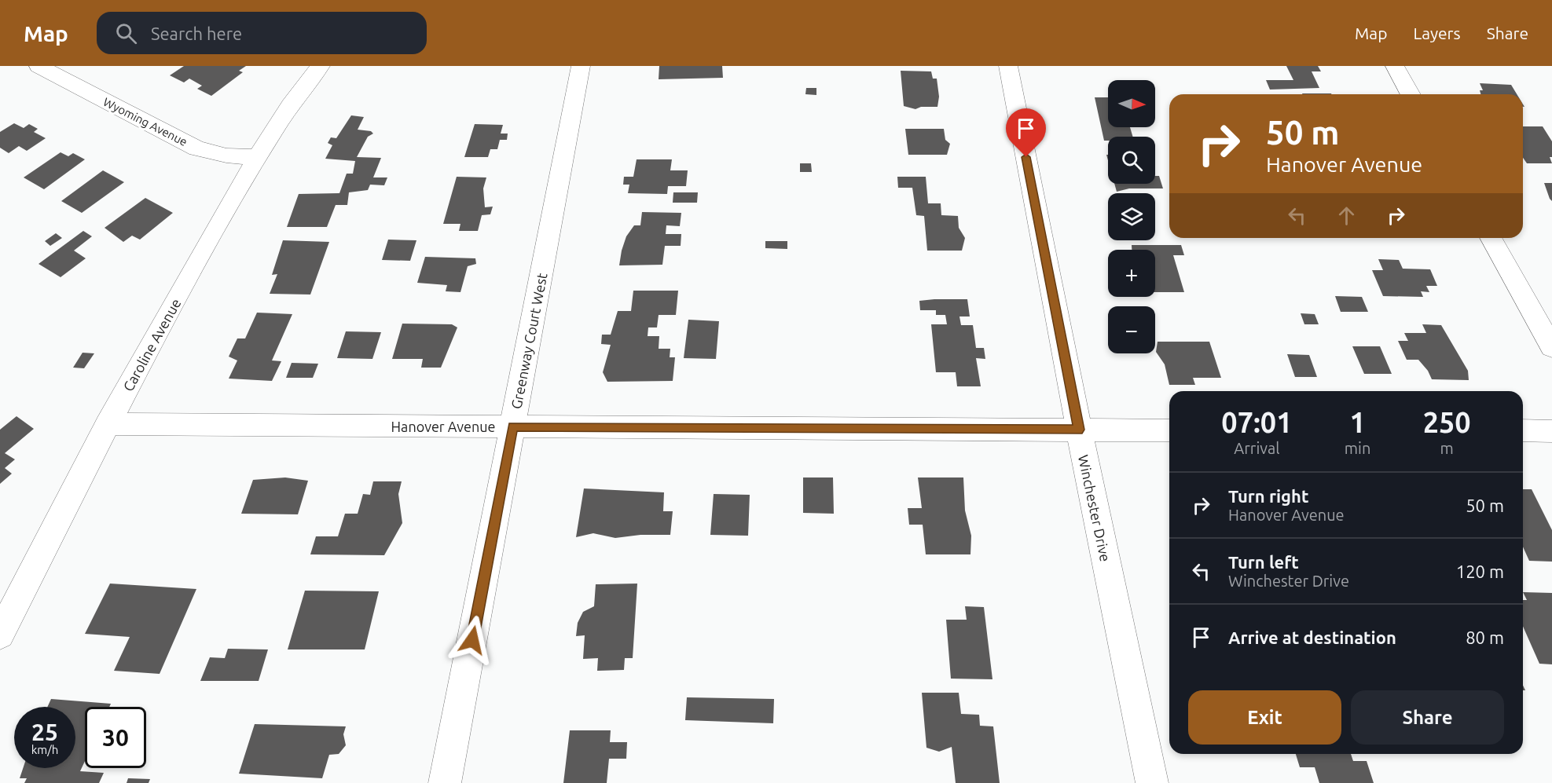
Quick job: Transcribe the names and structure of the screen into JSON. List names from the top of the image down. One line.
{"streets":{"street":["Wyoming Avenue","Greenway Court West","Caroline Avenue","Hanover Avenue","Winchester Drive"]},"crossings":[["Wyoming Avenue","Caroline Avenue"],["Greenway Court West","Hanover Avenue"],["Caroline Avenue","Hanover Avenue"],["Hanover Avenue","Winchester Drive"]],"north":"right","page":{"header":"Map","search":"Search here","nav":["Map","Layers","Share"],"map_buttons":["+","−"],"turn":["50 m","Hanover Avenue"],"eta":["07:01","Arrival","1","min","250","m"],"list":[{"name":"Turn right","note":"Hanover Avenue","value":"50 m"},{"name":"Turn left","note":"Winchester Drive","value":"120 m"},{"name":"Arrive at destination","value":"80 m"}],"buttons":["Exit","Share"],"speed":"25 km/h","limit":"30"}}
